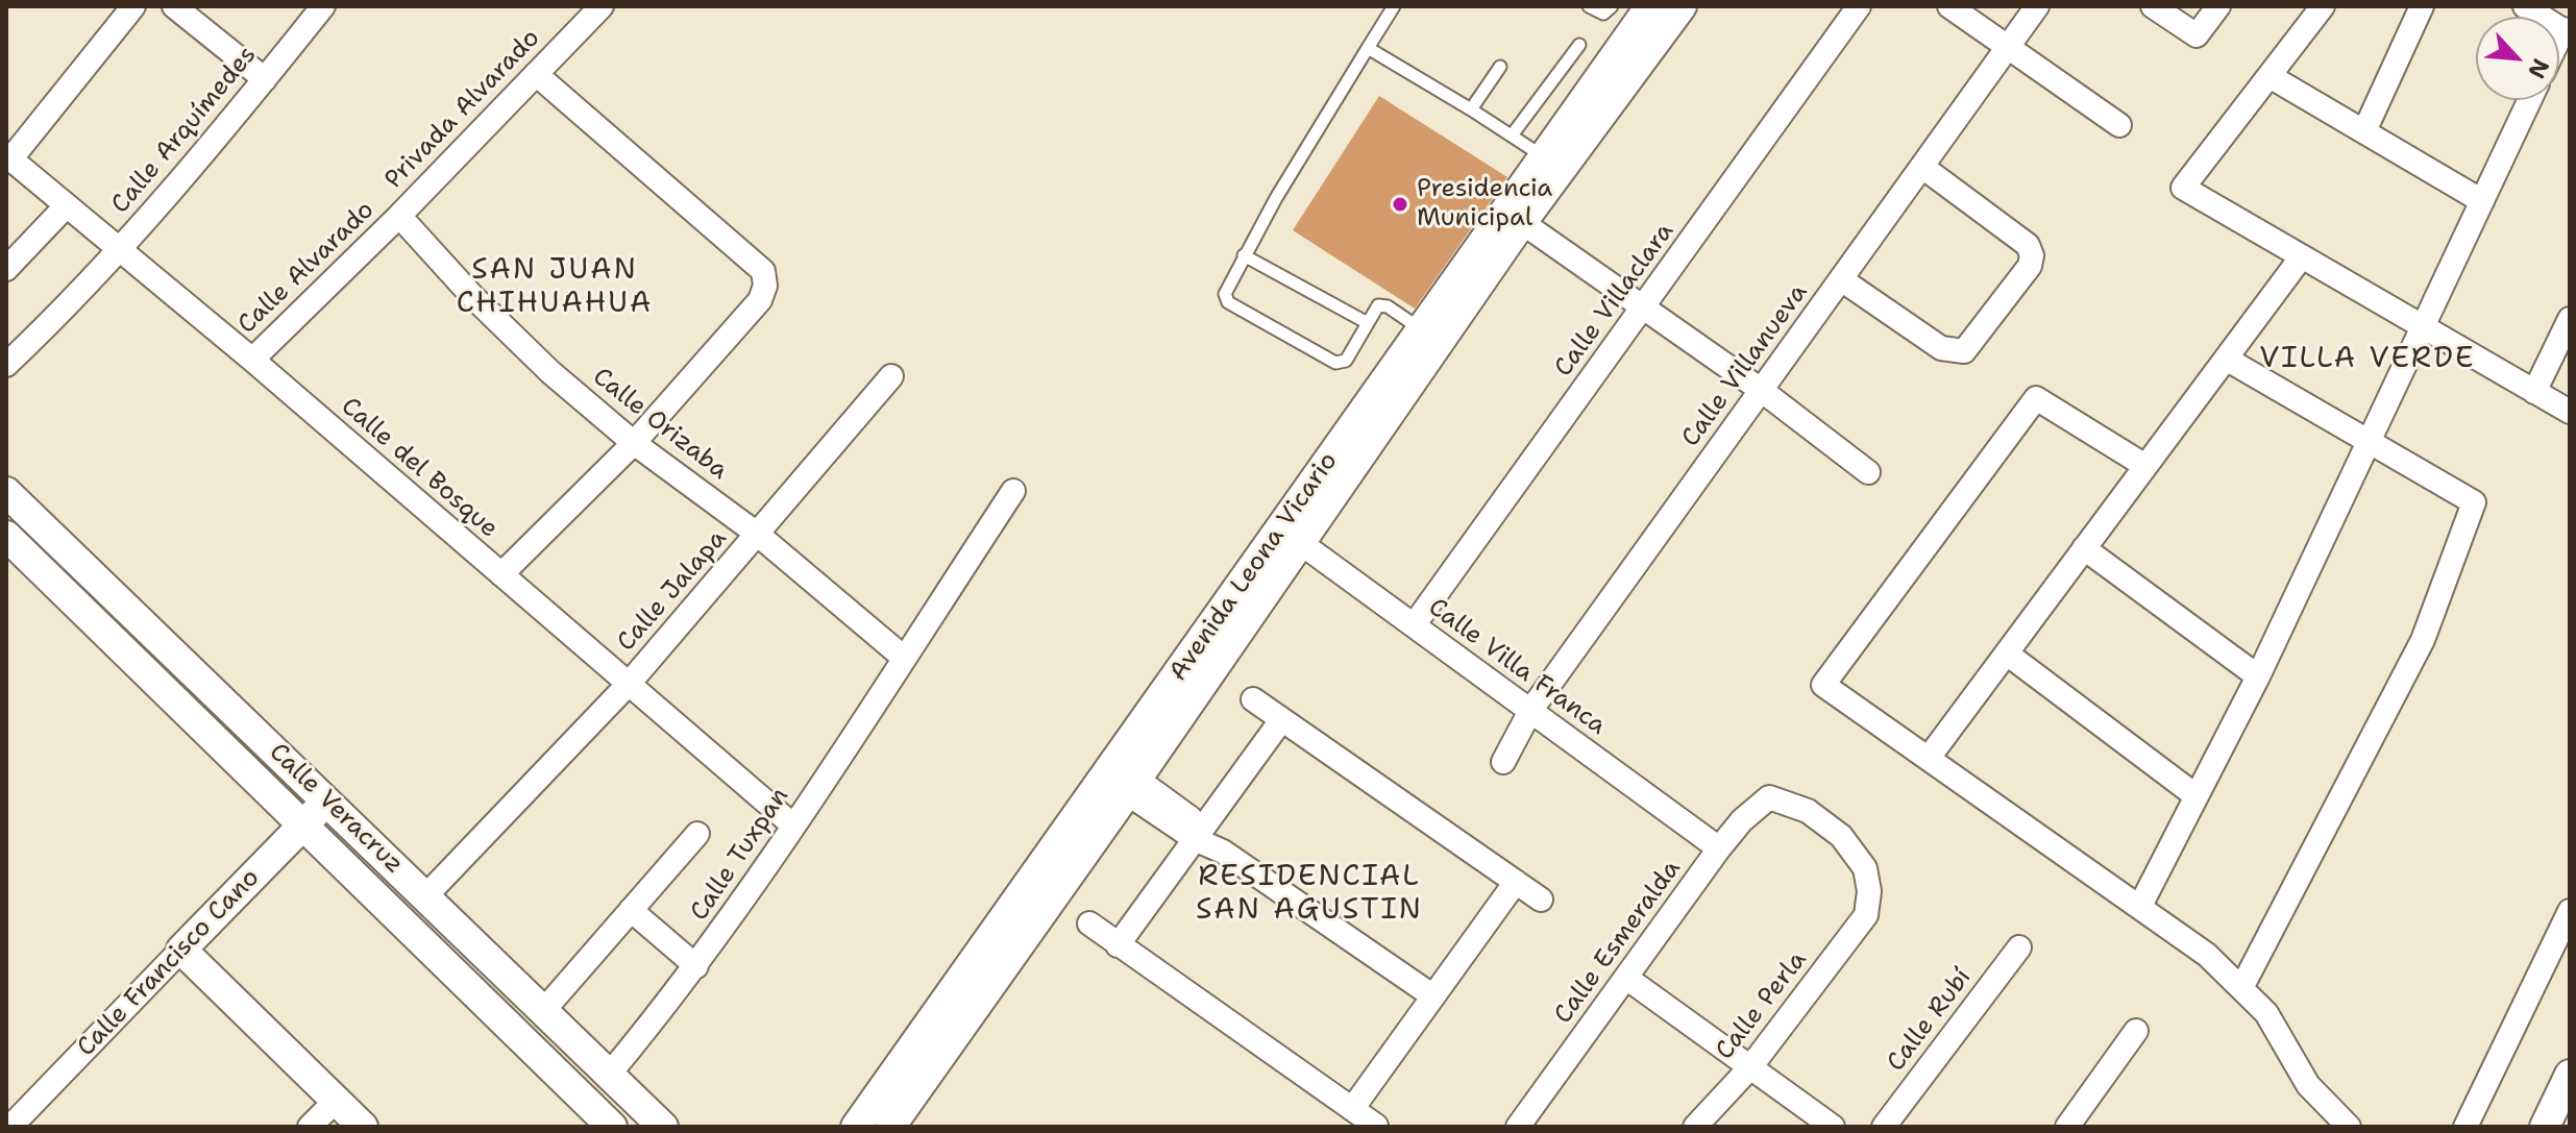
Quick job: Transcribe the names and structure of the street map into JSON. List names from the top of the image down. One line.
{"streets":{"street":["Privada Alvarado","Calle Arquímedes","Calle Alvarado","Calle Villaclara","Calle Villanueva","Calle Orizaba","Calle del Bosque","Avenida Leona Vicario","Calle Jalapa","Calle Villa Franca","Calle Veracruz","Calle Tuxpan","Calle Esmeralda","Calle Francisco Cano","Calle Perla","Calle Rubí"]},"crossings":[["Privada Alvarado","Calle Alvarado"],["Privada Alvarado","Calle Orizaba"],["Calle Arquímedes","Calle del Bosque"],["Calle Alvarado","Calle Orizaba"],["Calle Alvarado","Calle del Bosque"],["Calle Villaclara","Calle Villa Franca"],["Calle Villanueva","Calle Villa Franca"],["Calle Orizaba","Calle Jalapa"],["Calle Orizaba","Calle Tuxpan"],["Calle del Bosque","Calle Jalapa"],["Calle del Bosque","Calle Tuxpan"],["Avenida Leona Vicario","Calle Villa Franca"],["Calle Jalapa","Calle Veracruz"],["Calle Villa Franca","Calle Esmeralda"],["Calle Veracruz","Calle Tuxpan"],["Calle Veracruz","Calle Francisco Cano"],["Calle Esmeralda","Calle Perla"]],"districts":["SAN JUAN CHIHUAHUA","VILLA VERDE","RESIDENCIAL SAN AGUSTIN"],"places":["Presidencia Municipal"],"north":"bottom right"}
